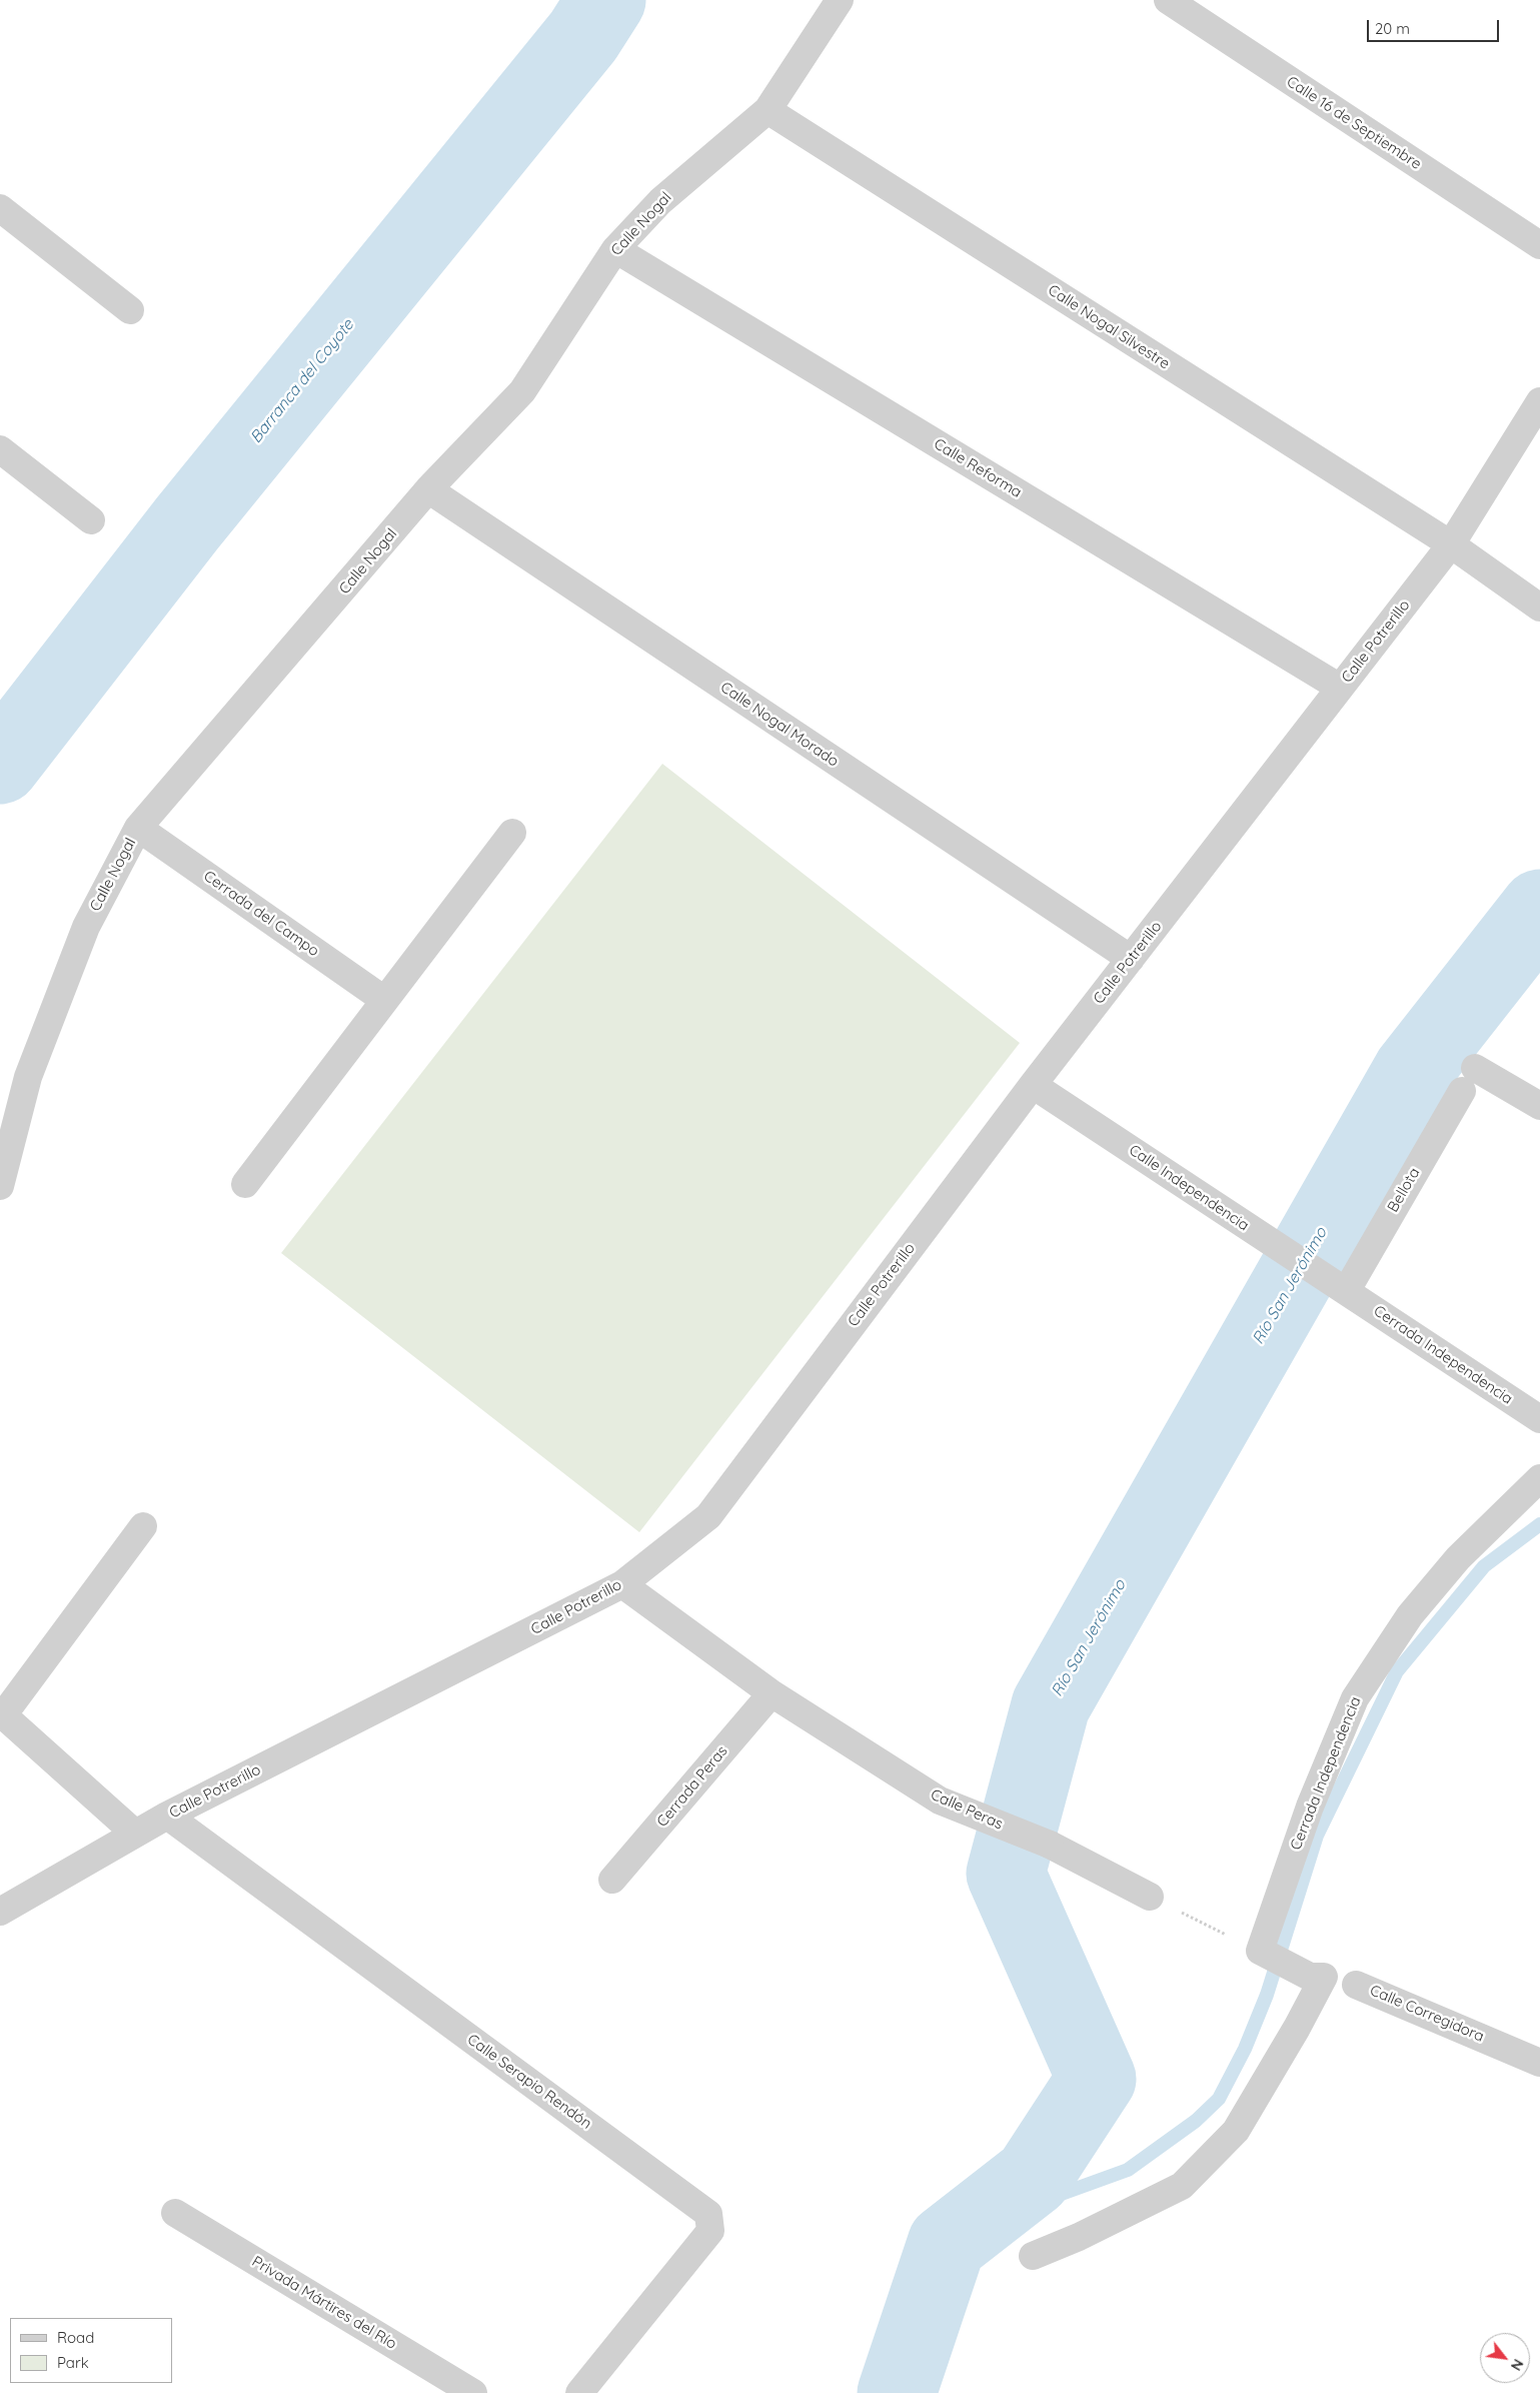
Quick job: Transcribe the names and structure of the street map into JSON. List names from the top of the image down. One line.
{"streets":{"street":["Calle 16 de Septiembre","Calle Nogal","Calle Nogal Silvestre","Calle Reforma","Calle Potrerillo","Calle Nogal Morado","Cerrada del Campo","Calle Independencia","Bellota","Cerrada Independencia","Cerrada Peras","Calle Peras","Calle Corregidora","Calle Serapio Rendón","Privada Mártires del Río"]},"crossings":[["Calle Nogal","Calle Nogal Silvestre"],["Calle Nogal","Calle Reforma"],["Calle Nogal","Calle Nogal Morado"],["Calle Nogal","Cerrada del Campo"],["Calle Nogal Silvestre","Calle Potrerillo"],["Calle Reforma","Calle Potrerillo"],["Calle Potrerillo","Calle Nogal Morado"],["Calle Potrerillo","Calle Independencia"],["Calle Potrerillo","Calle Peras"],["Calle Potrerillo","Calle Serapio Rendón"],["Calle Independencia","Bellota"],["Calle Independencia","Cerrada Independencia"],["Bellota","Cerrada Independencia"],["Cerrada Peras","Calle Peras"]],"water":["Barranca del Coyote","Río San Jerónimo"],"legend":["Road","Park"],"scale_bar":"20 m","north":"bottom right"}
